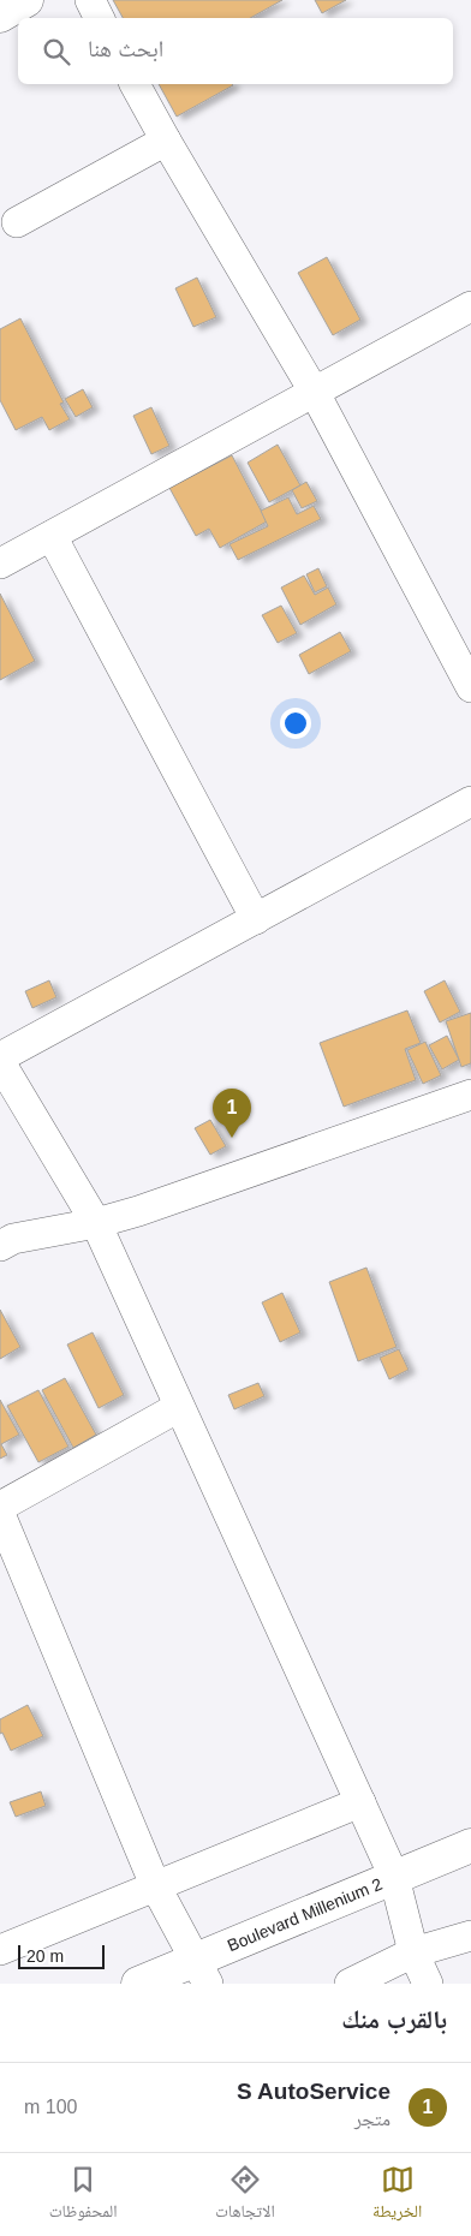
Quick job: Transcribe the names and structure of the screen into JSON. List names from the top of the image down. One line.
{"streets":{"street":["Boulevard Millenium 2"]},"scale_bar":"20 m","page":{"search":"ابحث هنا","pins":"1","scale":"20 m","heading":"بالقرب منك","list":[{"mark":"1","name":"S AutoService","note":"متجر","value":"100 m"}],"nav":["الخريطة","الاتجاهات","المحفوظات"]}}
